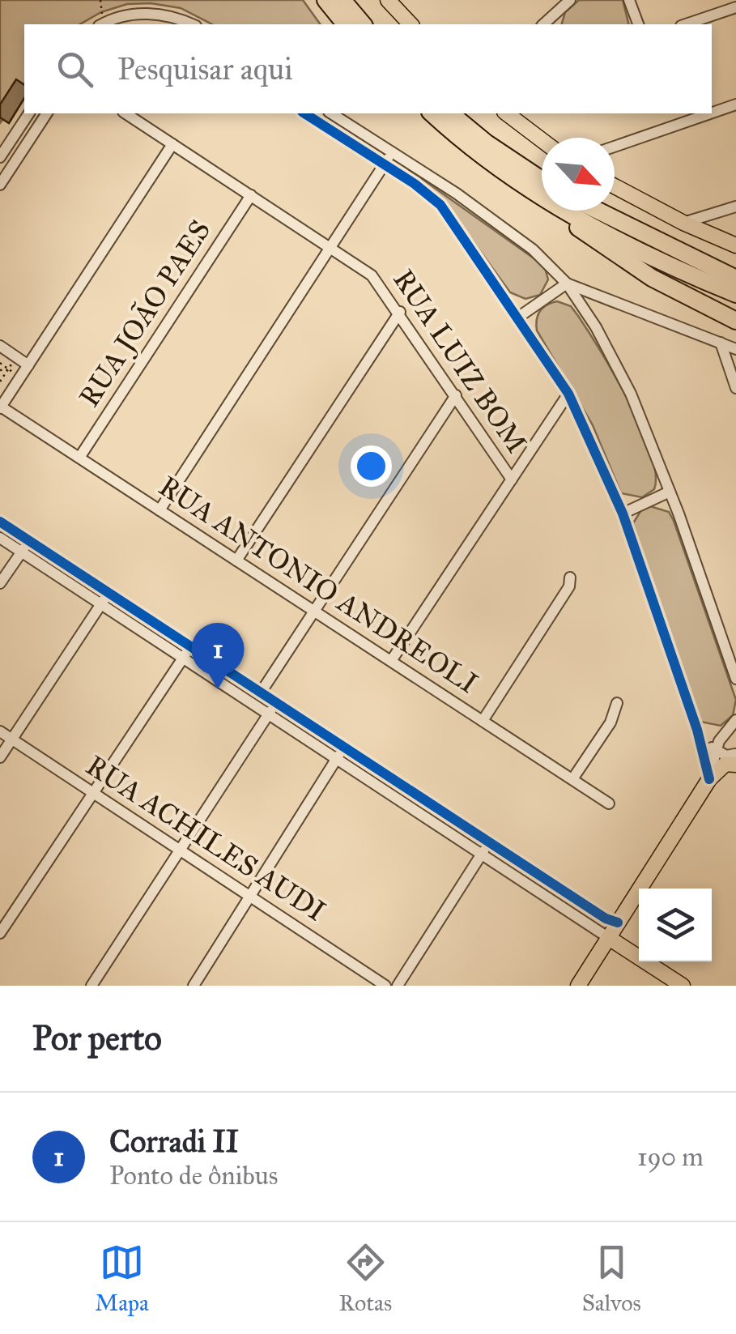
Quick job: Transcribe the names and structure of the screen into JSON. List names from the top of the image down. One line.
{"streets":{"street":["RUA JOÃO PAES","RUA LUIZ BOM","RUA ANTONIO ANDREOLI","RUA ACHILES AUDI"]},"crossings":[["RUA JOÃO PAES","RUA LUIZ BOM"],["RUA JOÃO PAES","RUA ANTONIO ANDREOLI"]],"north":"bottom right","page":{"search":"Pesquisar aqui","pins":"1","heading":"Por perto","list":[{"mark":"1","name":"Corradi II","note":"Ponto de ônibus","value":"190 m"}],"nav":["Mapa","Rotas","Salvos"]}}
